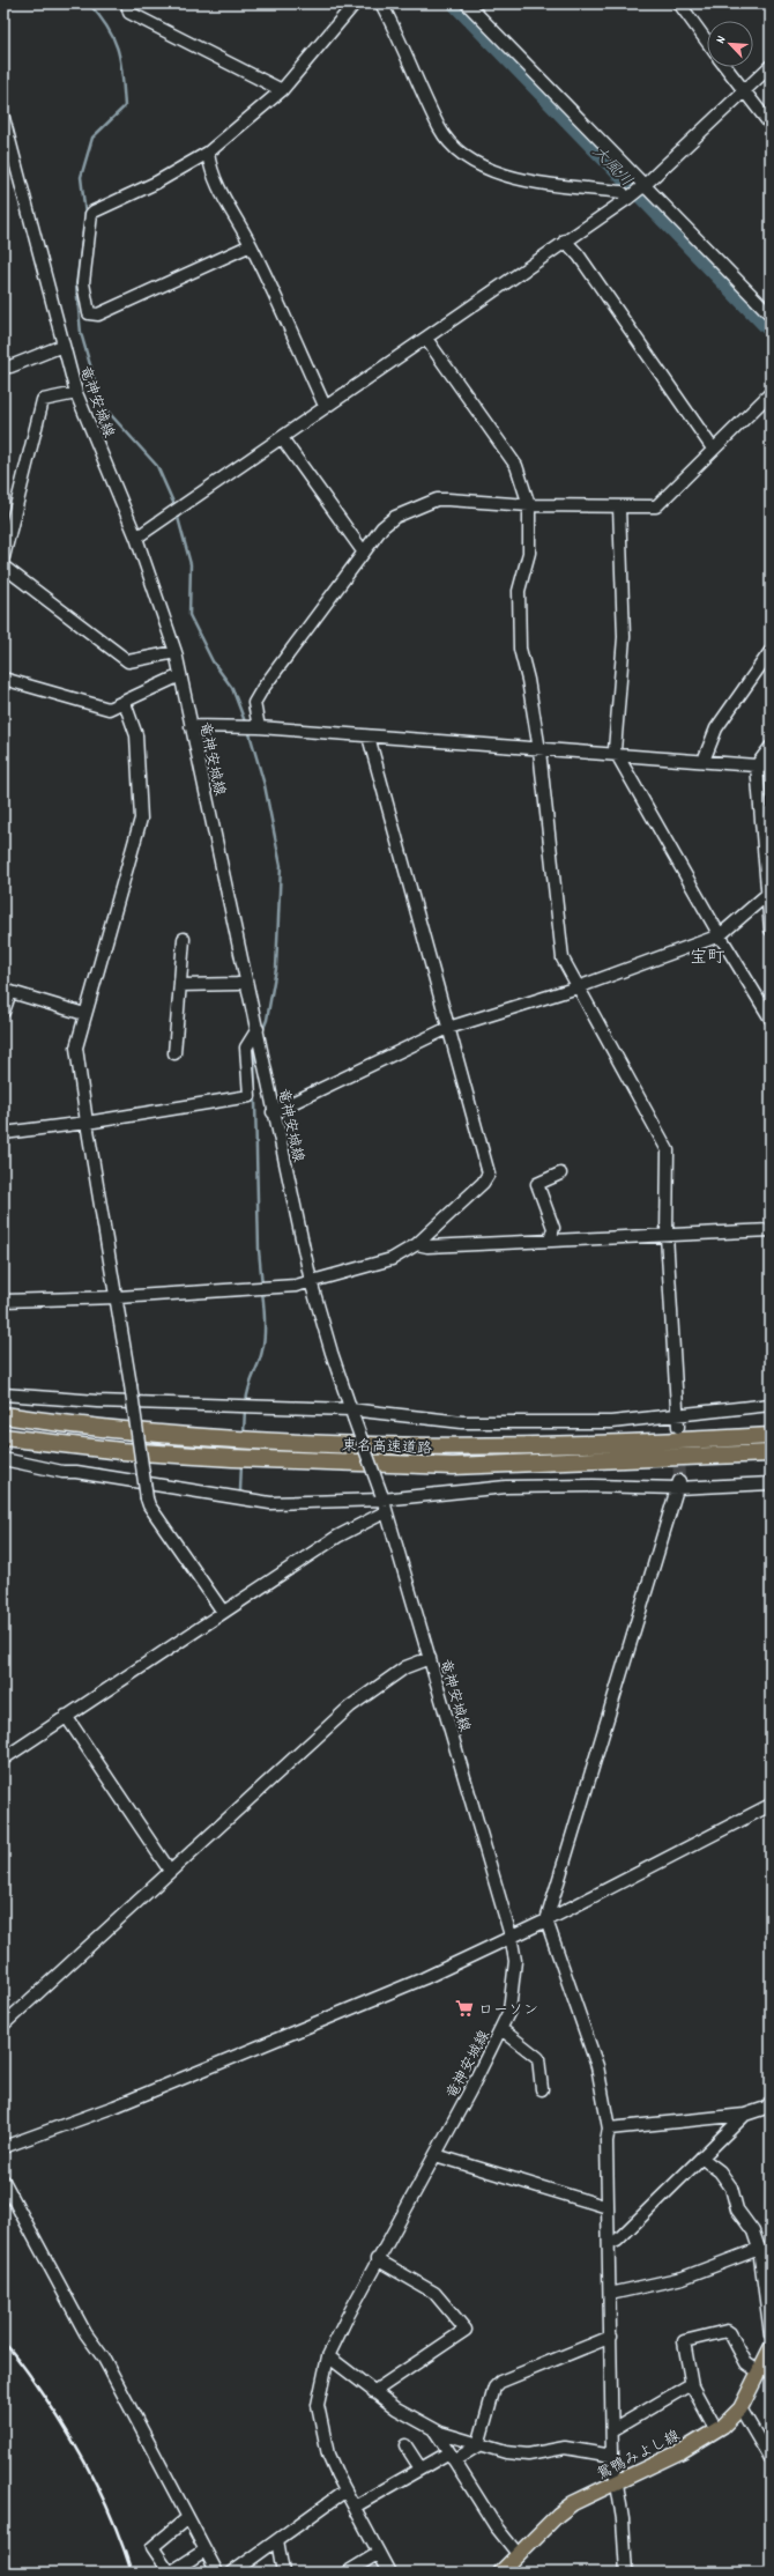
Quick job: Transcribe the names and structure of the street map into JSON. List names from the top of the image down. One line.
{"streets":{"highway":["東名高速道路"],"main road":["鴛鴨みよし線"],"street":["竜神安城線"]},"districts":["宝町"],"water":["大風川"],"places":{"supermarket":["ローソン"]},"north":"top left"}
